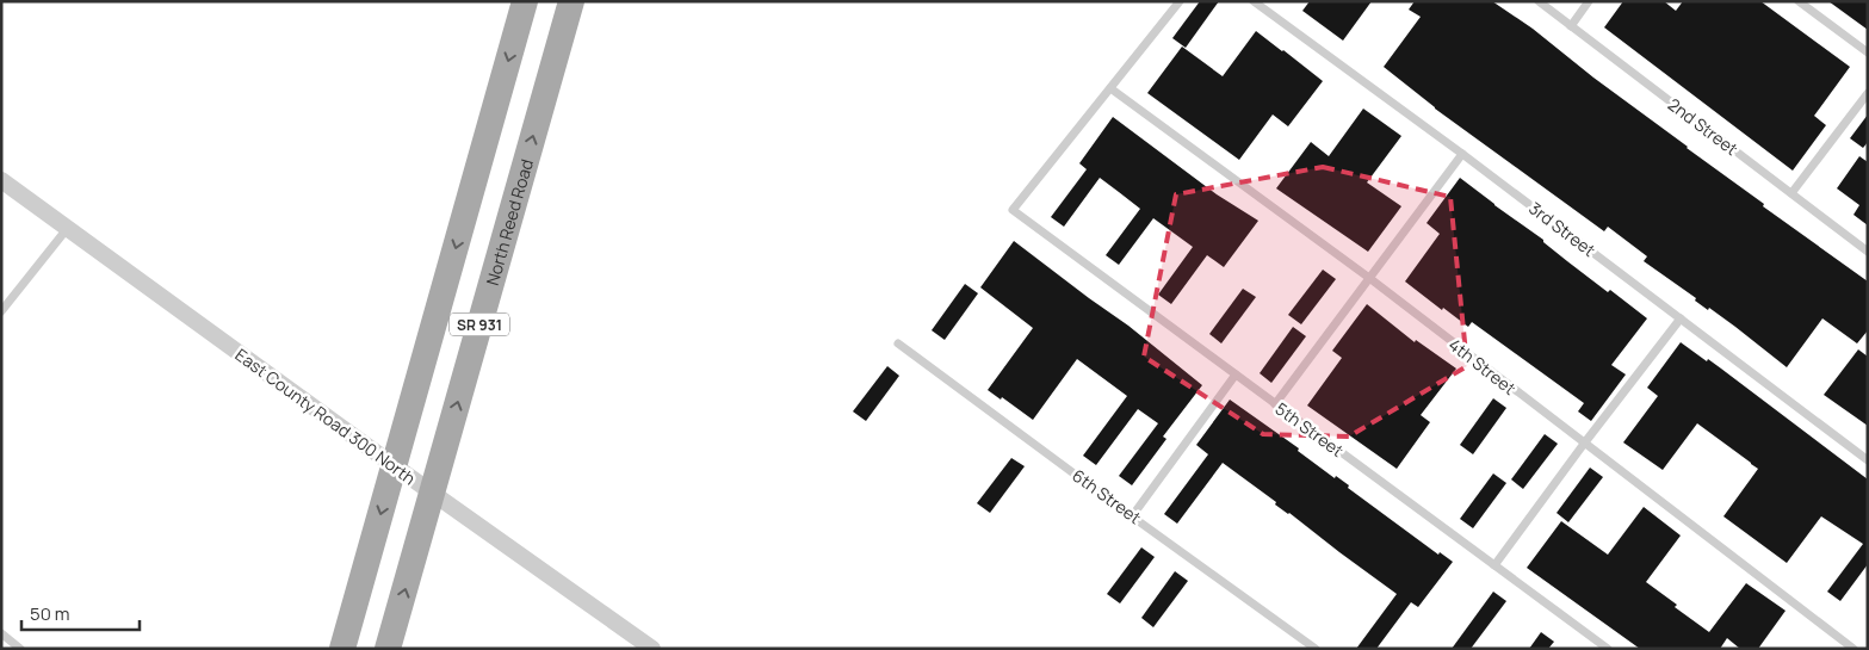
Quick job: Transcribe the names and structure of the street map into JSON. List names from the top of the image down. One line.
{"streets":{"main road":["North Reed Road","SR 931"],"street":["East County Road 300 North"],"lane":["2nd Street","3rd Street","4th Street","5th Street","6th Street"]},"crossings":[["North Reed Road","East County Road 300 North"],["SR 931","East County Road 300 North"],["4th Street","5th Street"]],"scale_bar":"50 m"}
